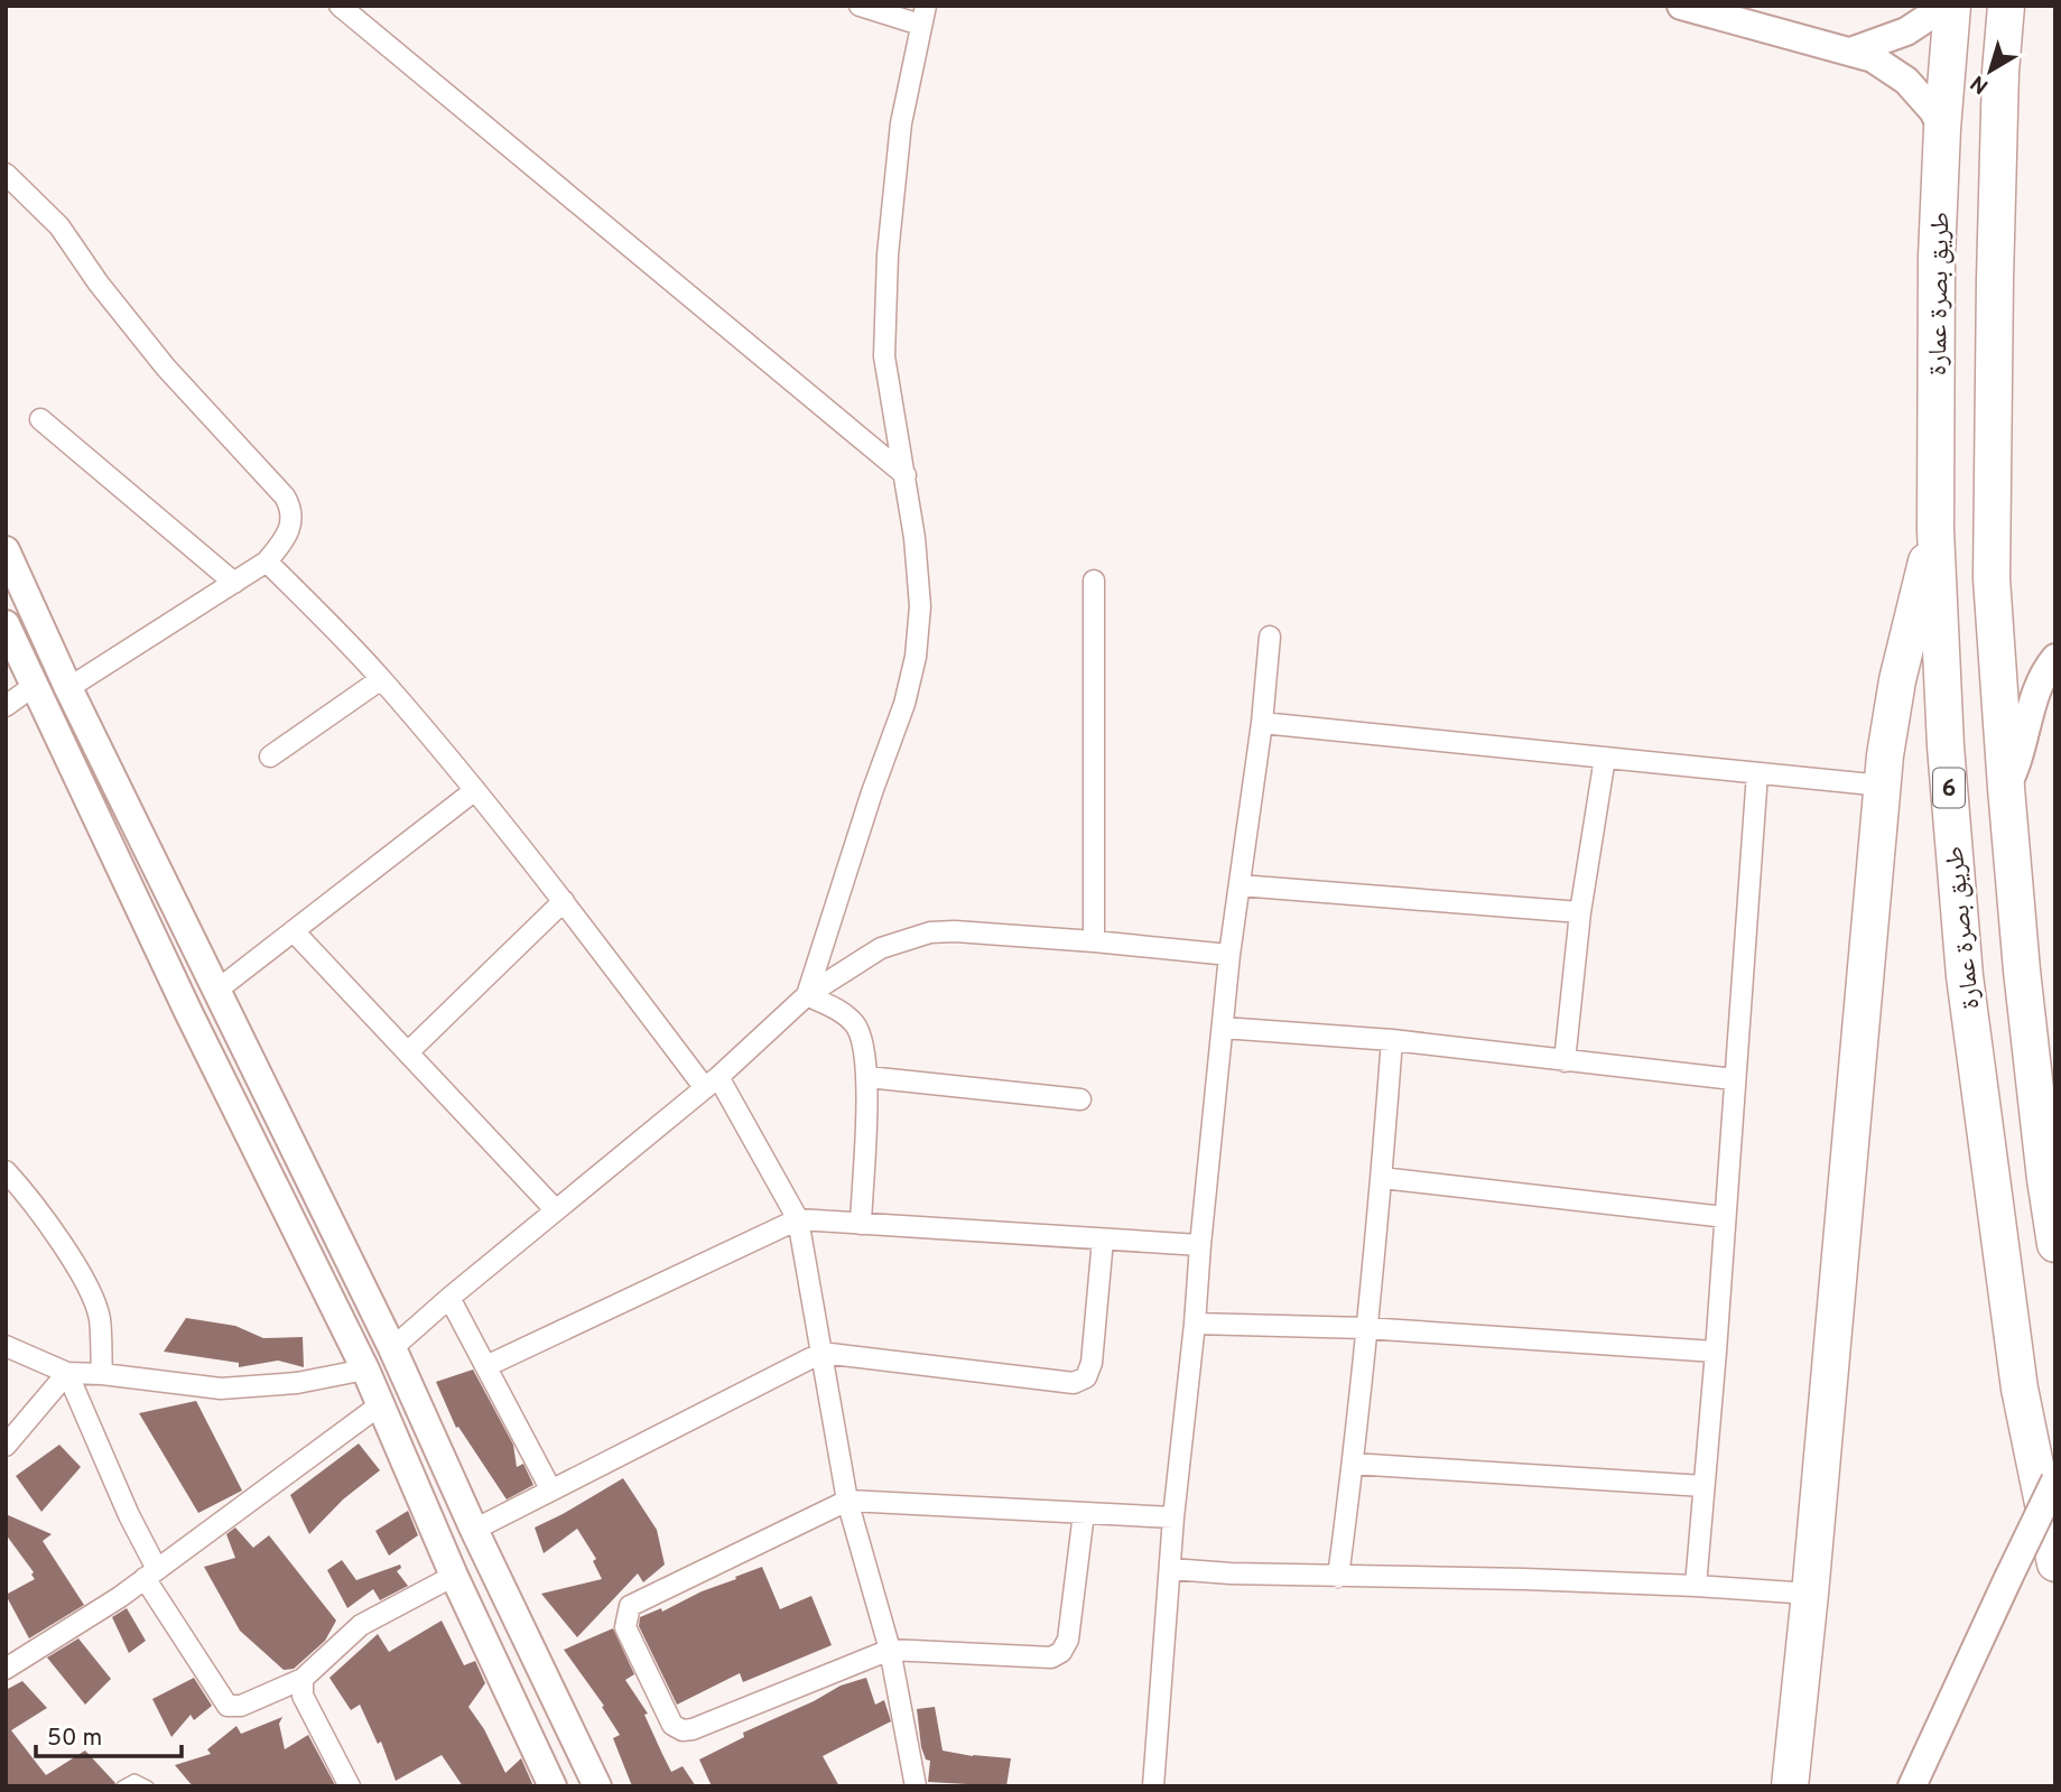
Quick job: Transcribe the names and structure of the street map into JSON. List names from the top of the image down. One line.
{"streets":{"highway":["طريق بصرة عمارة","6"]},"scale_bar":"50 m","north":"bottom left"}
